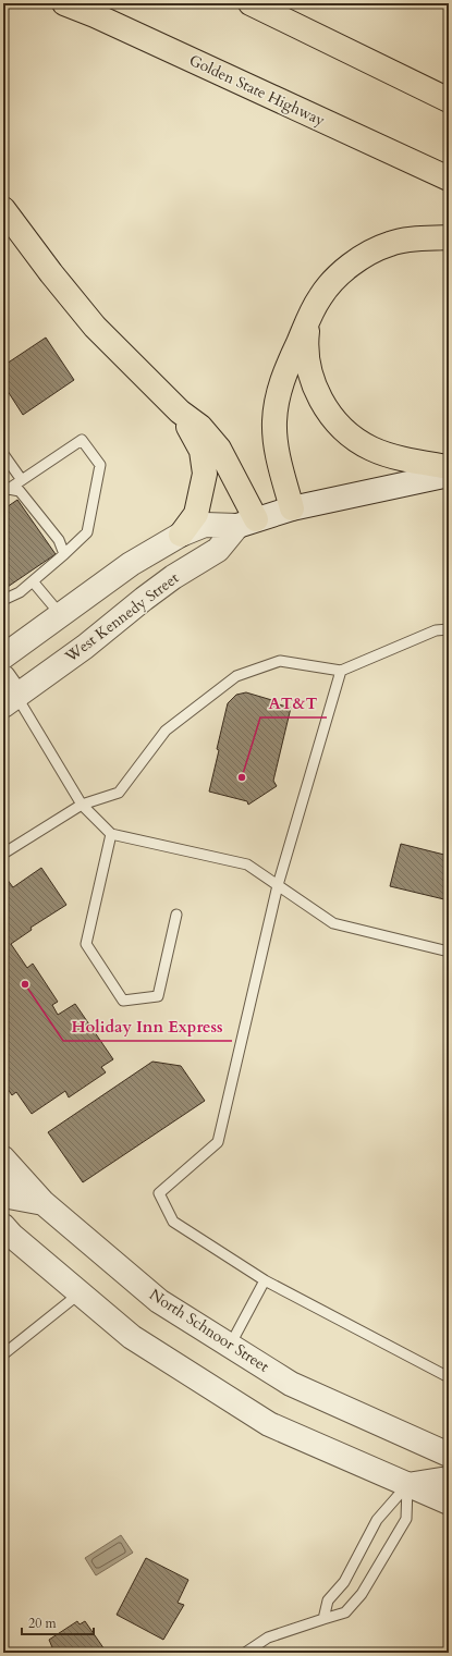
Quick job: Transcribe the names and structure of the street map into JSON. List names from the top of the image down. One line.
{"streets":{"highway":["Golden State Highway"],"street":["West Kennedy Street","North Schnoor Street"]},"places":["AT&T","Holiday Inn Express"],"scale_bar":"20 m"}
